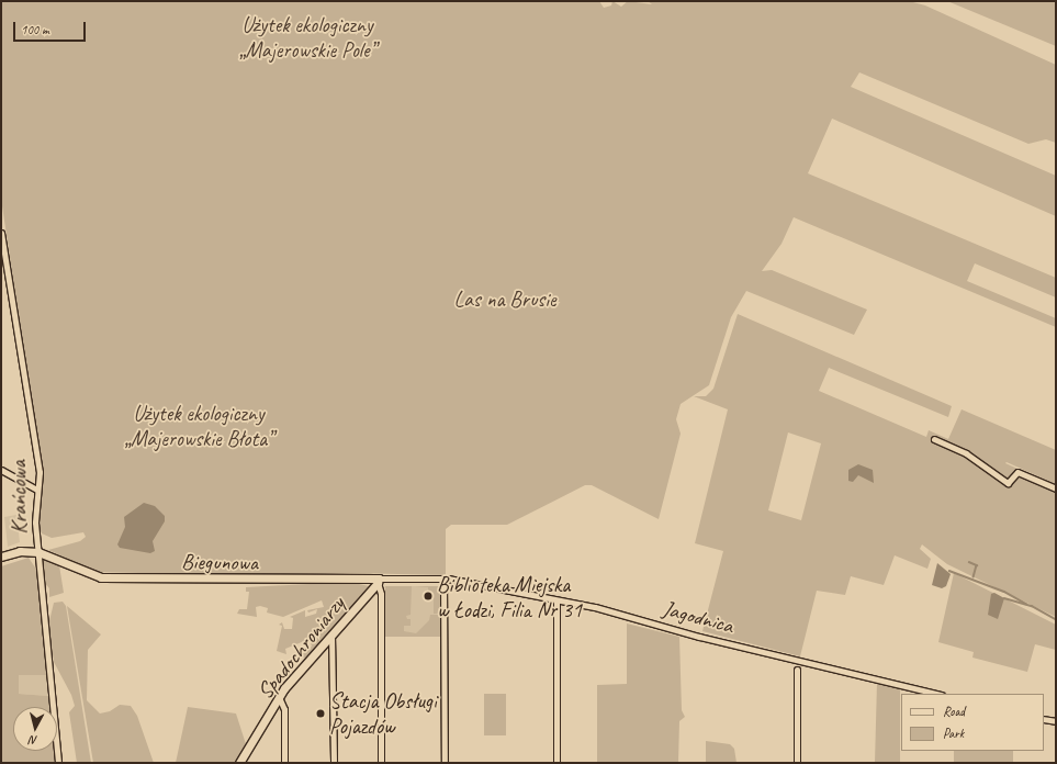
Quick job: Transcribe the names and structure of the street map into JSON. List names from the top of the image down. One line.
{"streets":{"street":["Krańcowa","Biegunowa","Jagodnica","Spadochroniarzy"]},"crossings":[["Krańcowa","Biegunowa"],["Biegunowa","Jagodnica"],["Biegunowa","Spadochroniarzy"]],"parks":["Użytek ekologiczny „Majerowskie Pole”","Las na Brusie","Użytek ekologiczny „Majerowskie Błota”"],"places":["Biblioteka Miejska w Łodzi, Filia Nr 31","Stacja Obsługi Pojazdów"],"legend":["Road","Park"],"scale_bar":"100 m","north":"bottom"}
